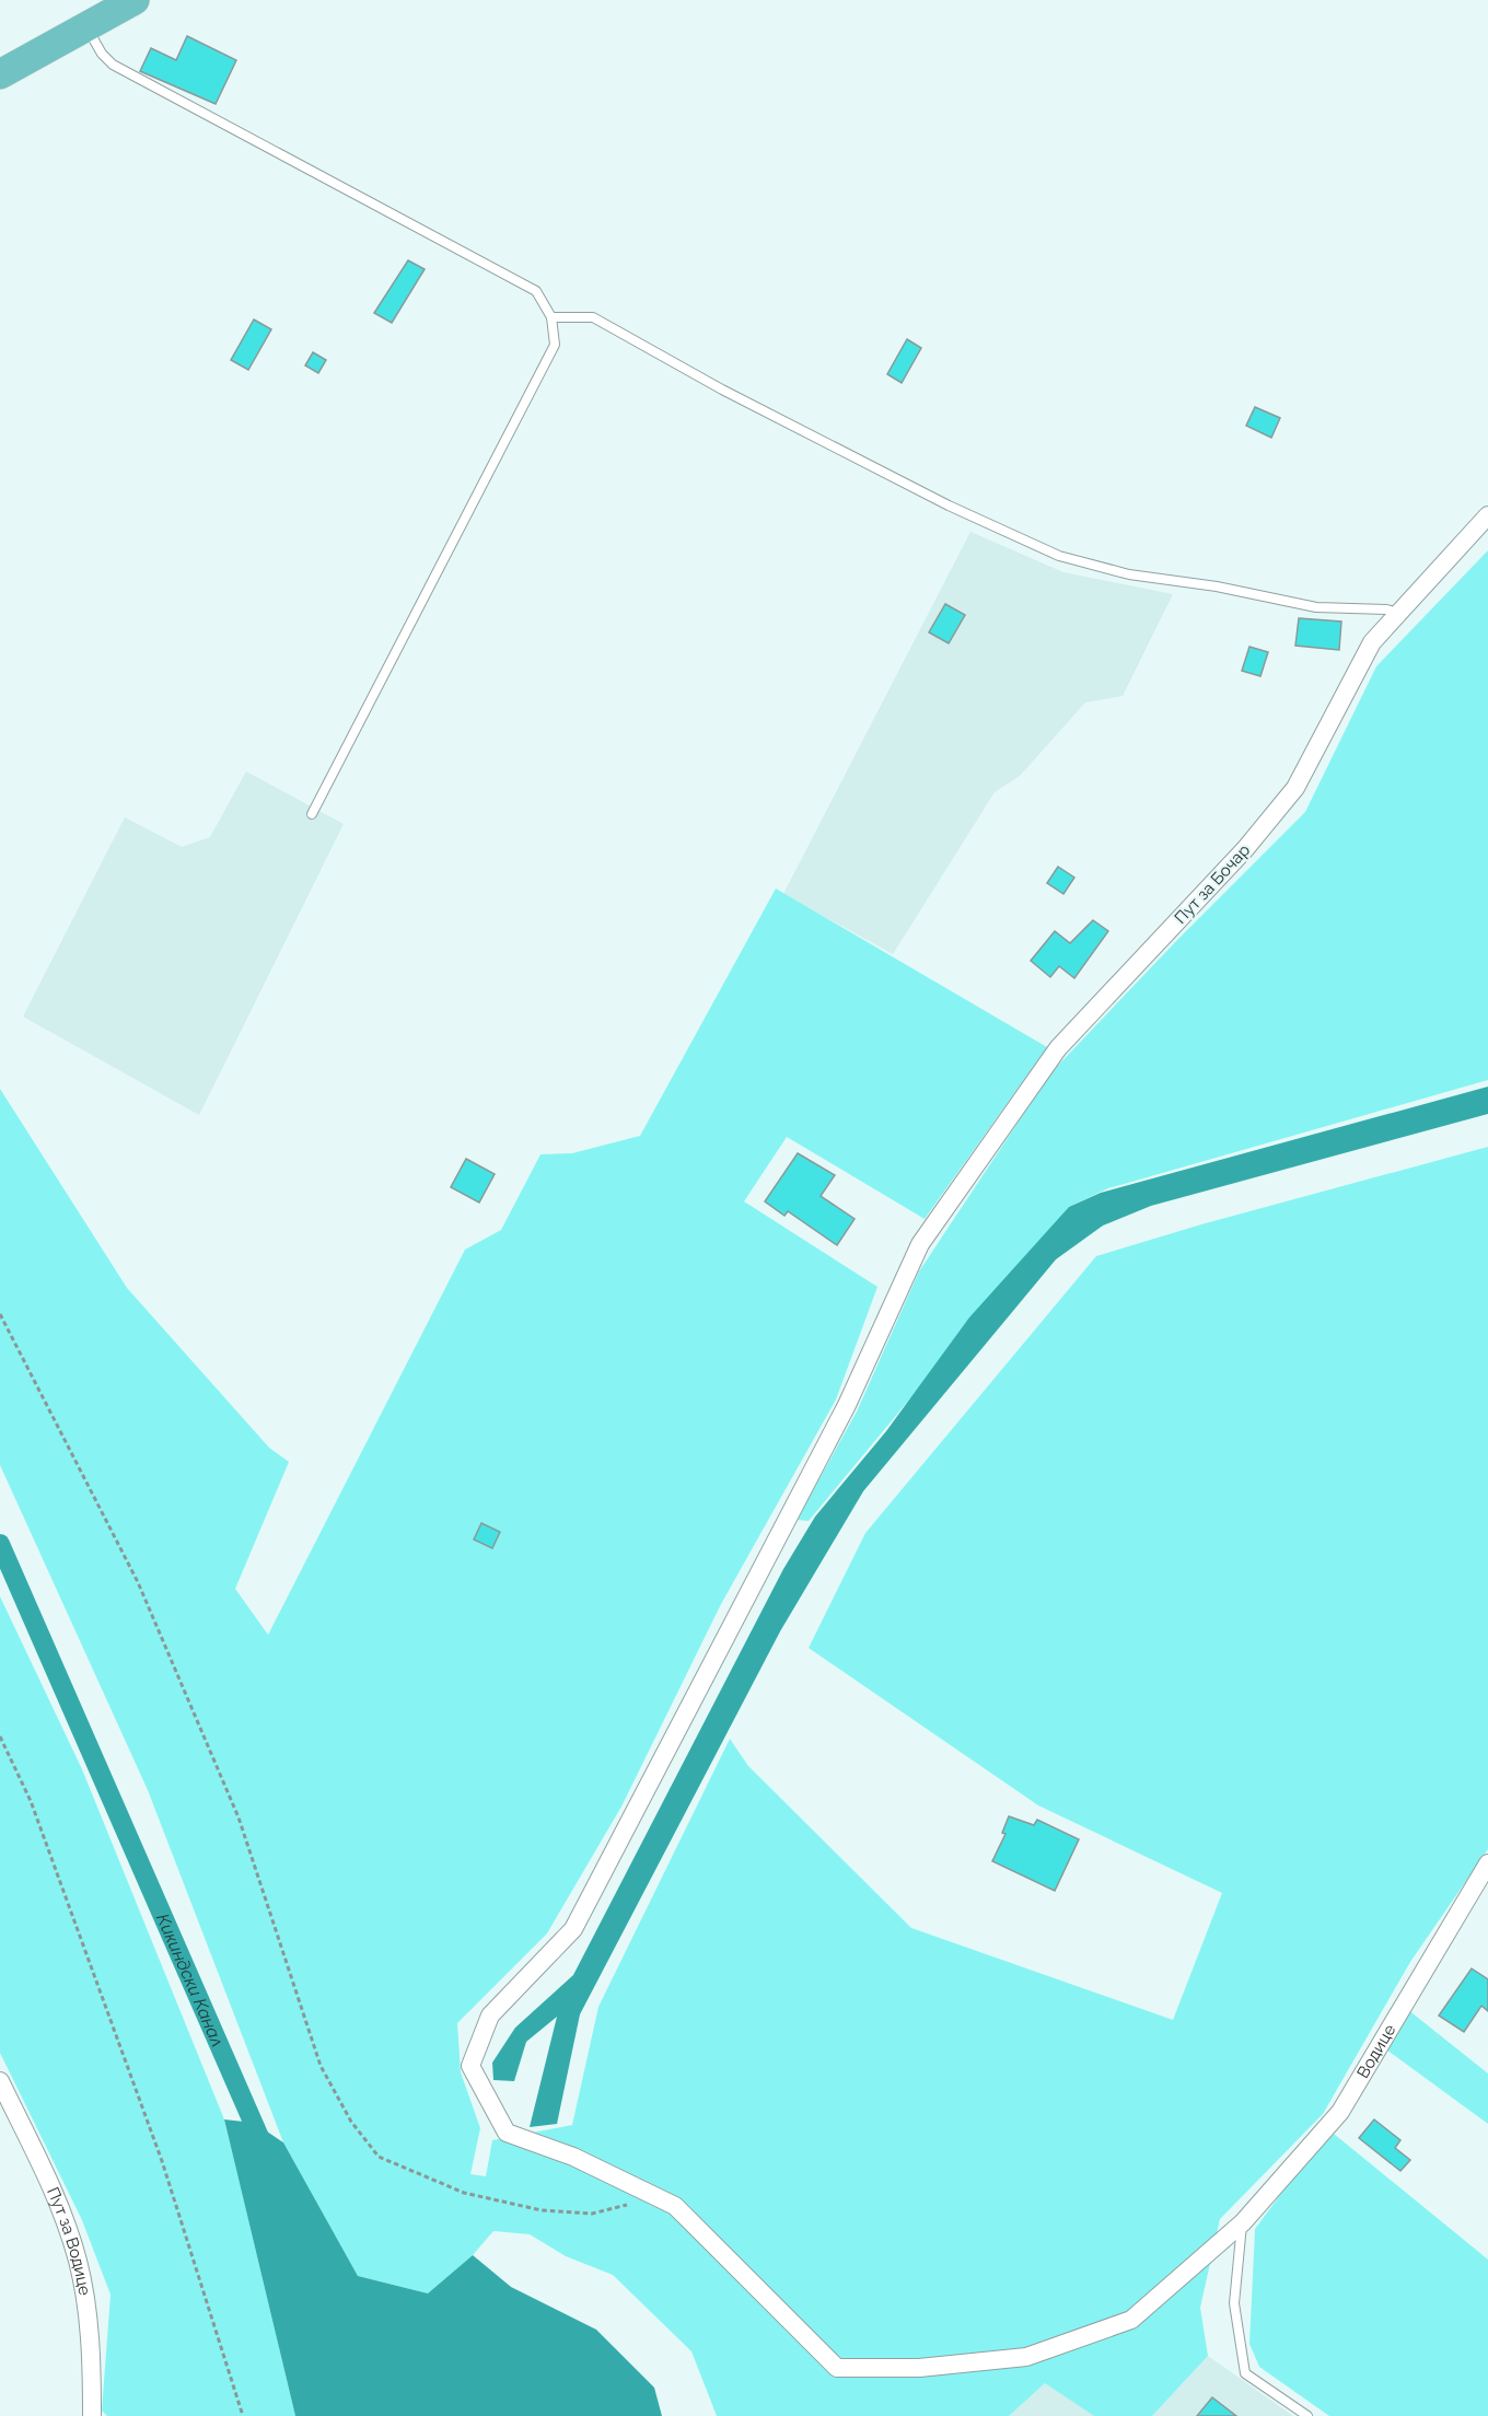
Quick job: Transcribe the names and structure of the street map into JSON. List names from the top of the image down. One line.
{"streets":{"street":["Пут за Бочар","Водице","Пут за Водице"]},"crossings":[["Пут за Бочар","Водице"]],"water":["Кикиндски Канал"]}
